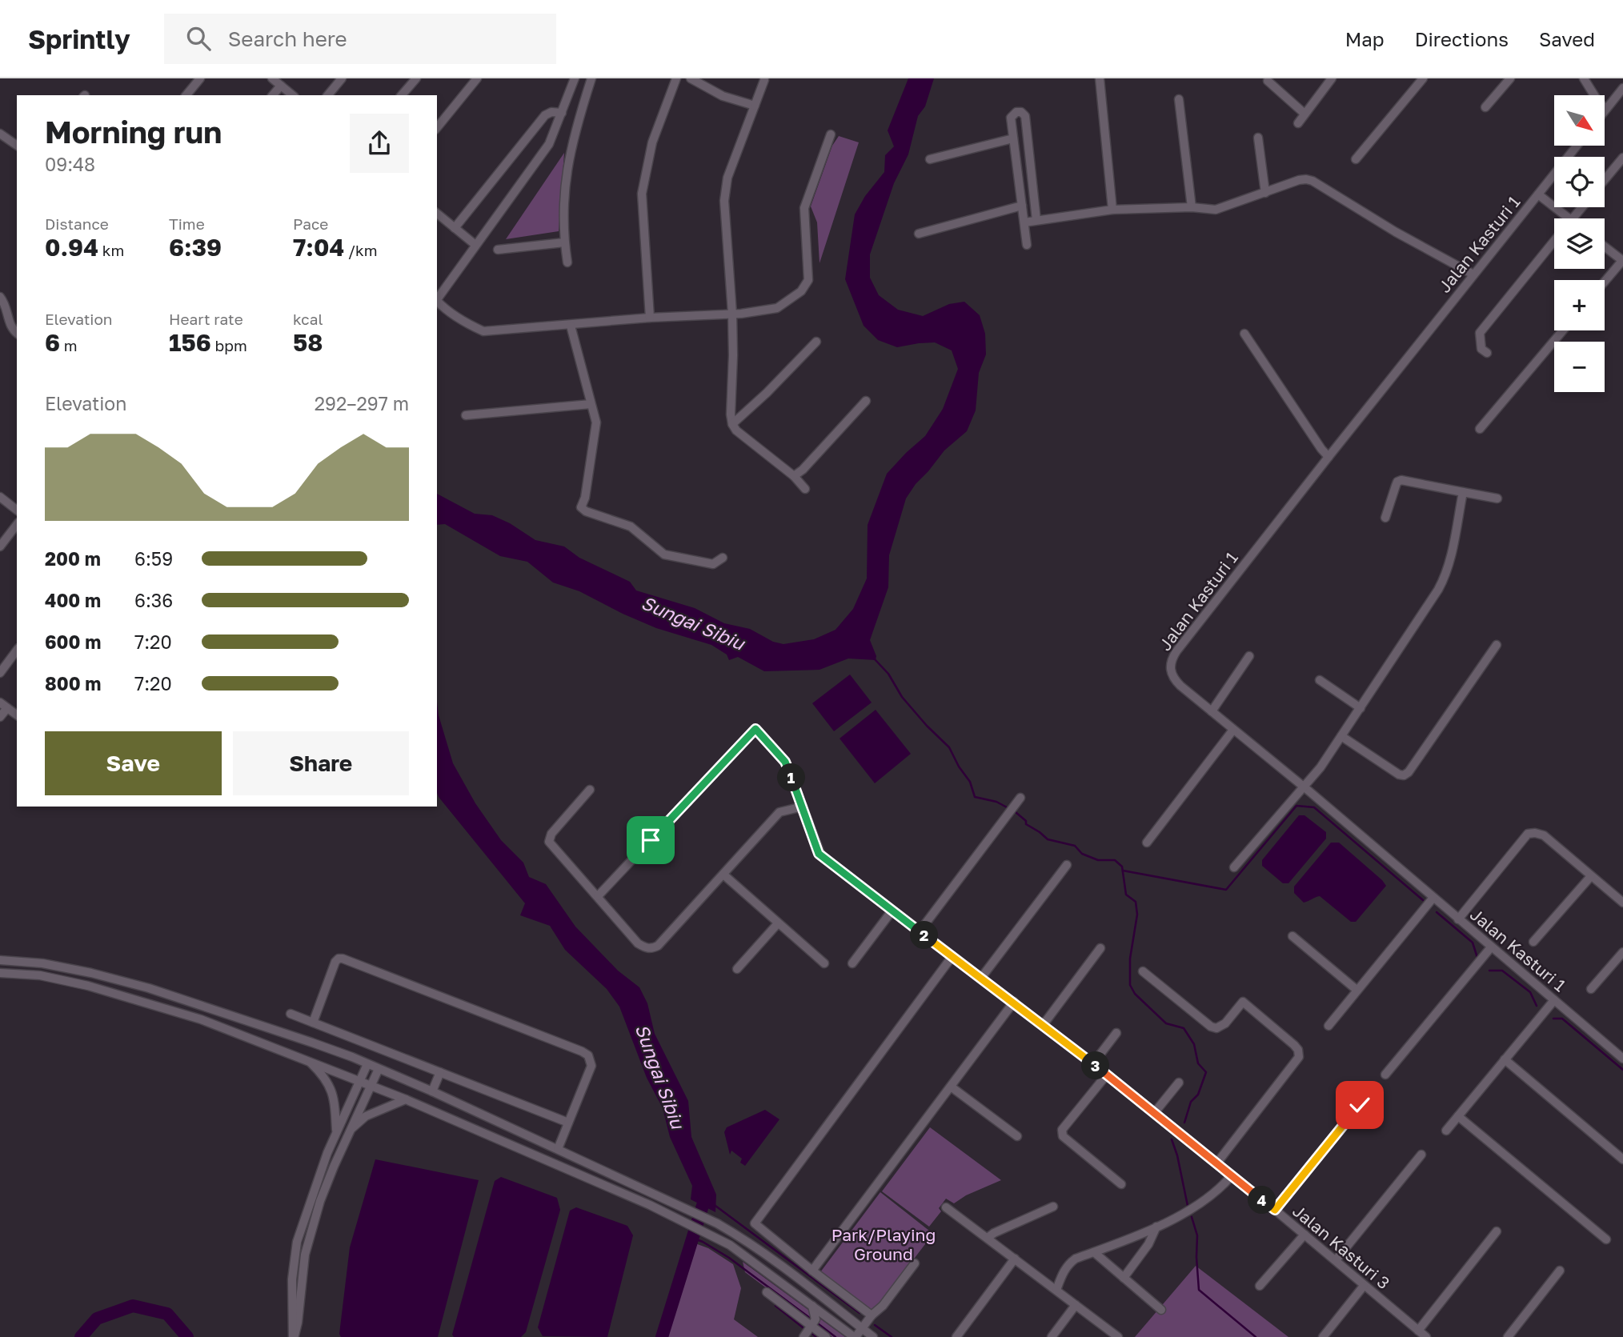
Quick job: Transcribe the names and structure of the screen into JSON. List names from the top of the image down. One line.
{"streets":{"street":["Jalan Kasturi 1","Jalan Kasturi 3"]},"water":["Sungai Sibiu"],"parks":["Park/Playing Ground"],"north":"bottom right","page":{"header":"Sprintly","search":"Search here","nav":["Map","Directions","Saved"],"map_buttons":["+","−"],"heading":["Morning run","09:48"],"stats":[["Distance","0.94 km"],["Time","6:39"],["Pace","7:04 /km"],["Elevation","6 m"],["Heart rate","156 bpm"],["kcal","58"]],"chart":["Elevation","292–297 m"],"list":[{"name":"200 m","note":"6:59"},{"name":"400 m","note":"6:36"},{"name":"600 m","note":"7:20"},{"name":"800 m","note":"7:20"}],"buttons":["Save","Share"],"pins":["1","2","3","4"]}}
